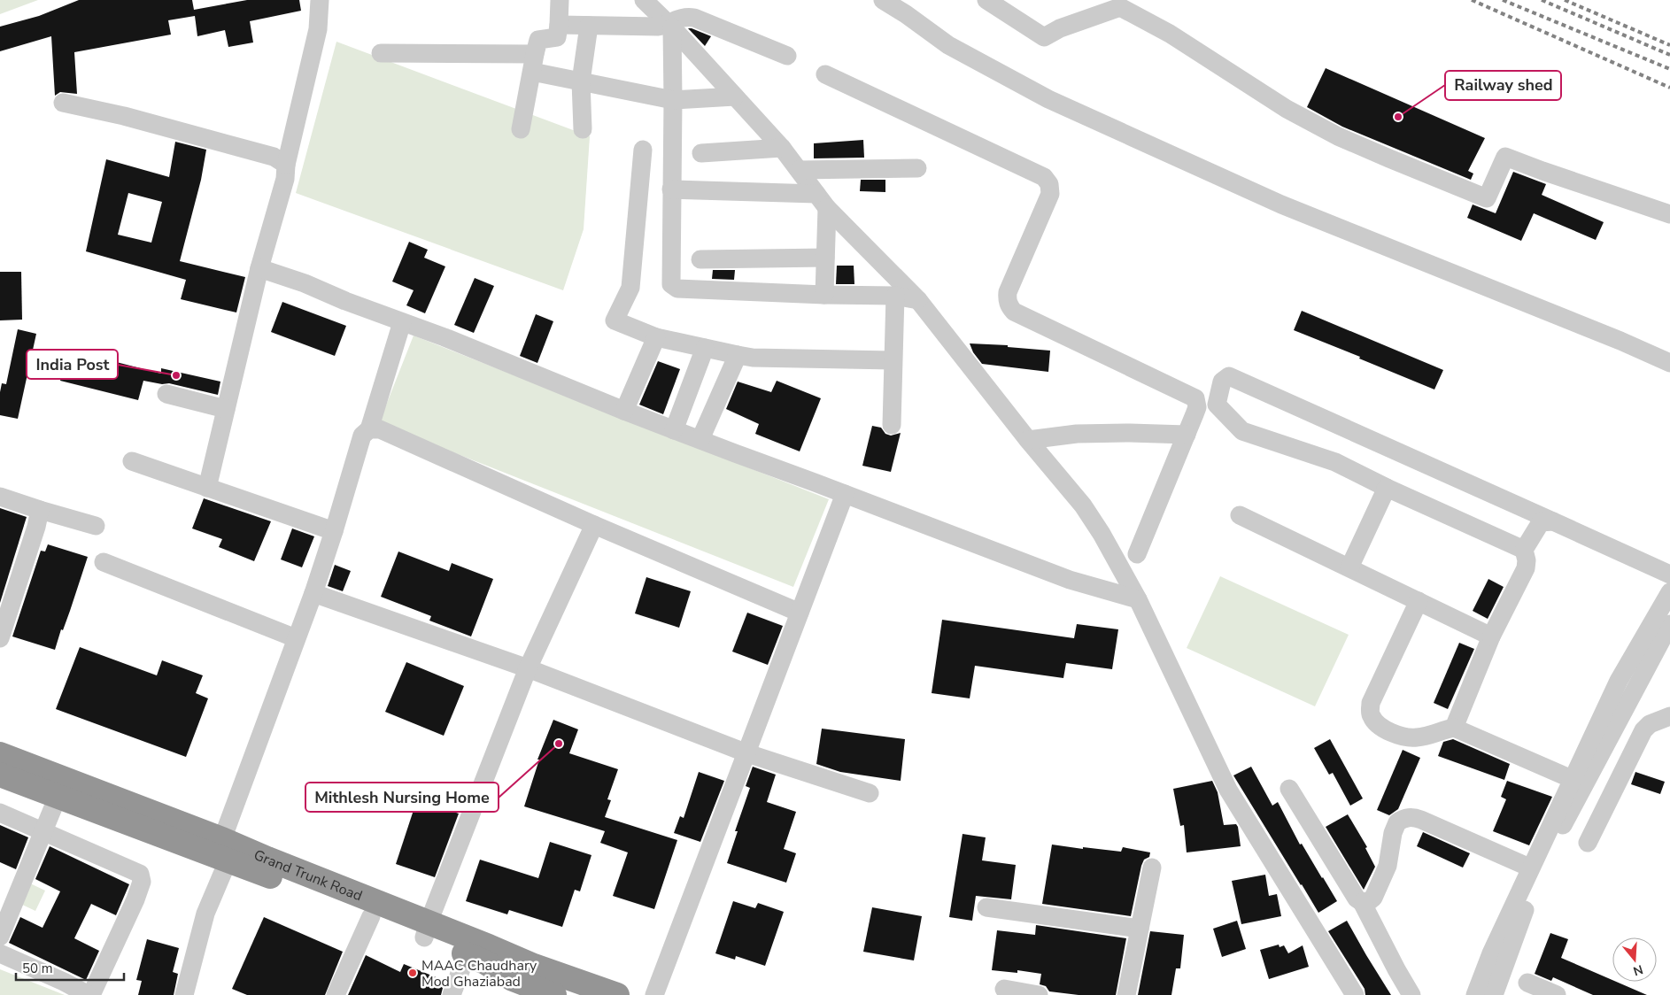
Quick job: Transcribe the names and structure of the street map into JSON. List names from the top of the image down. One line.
{"streets":{"highway":["Grand Trunk Road"]},"places":["Railway shed","India Post","Mithlesh Nursing Home","MAAC Chaudhary Mod Ghaziabad"],"scale_bar":"50 m","north":"bottom"}
